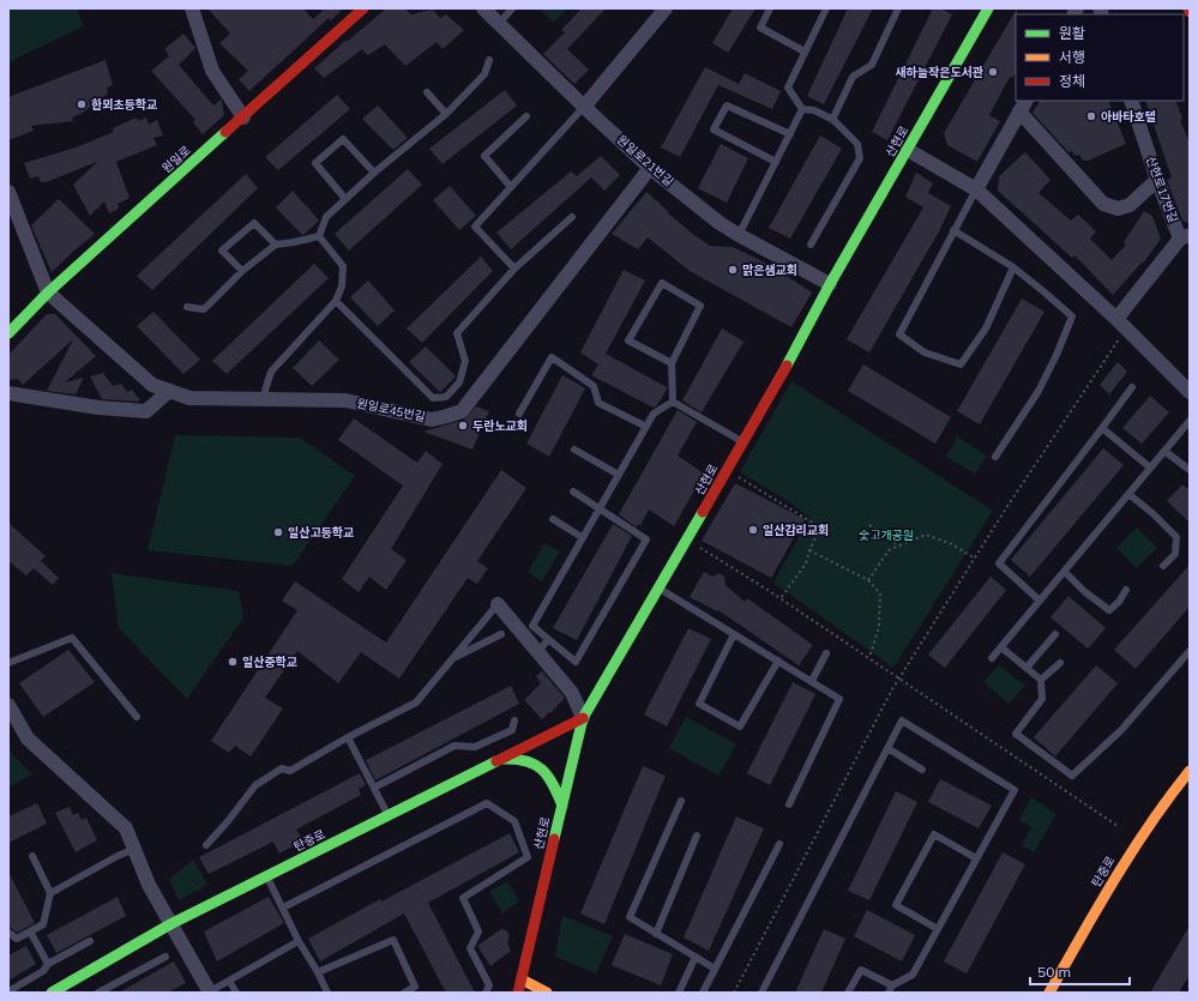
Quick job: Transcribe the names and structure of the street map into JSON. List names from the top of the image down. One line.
{"streets":{"main road":["산현로","원일로","탄중로"],"street":["원일로21번길","산현로17번길","원일로45번길"]},"crossings":[["산현로","원일로21번길"],["산현로","탄중로"],["원일로","원일로45번길"],["원일로21번길","원일로45번길"]],"parks":["숯고개공원"],"places":["새하늘작은도서관","한뫼초등학교","아바타호텔","맑은샘교회","두란노교회","일산감리교회","일산고등학교","일산중학교"],"legend":["원활","서행","정체"],"scale_bar":"50 m"}
